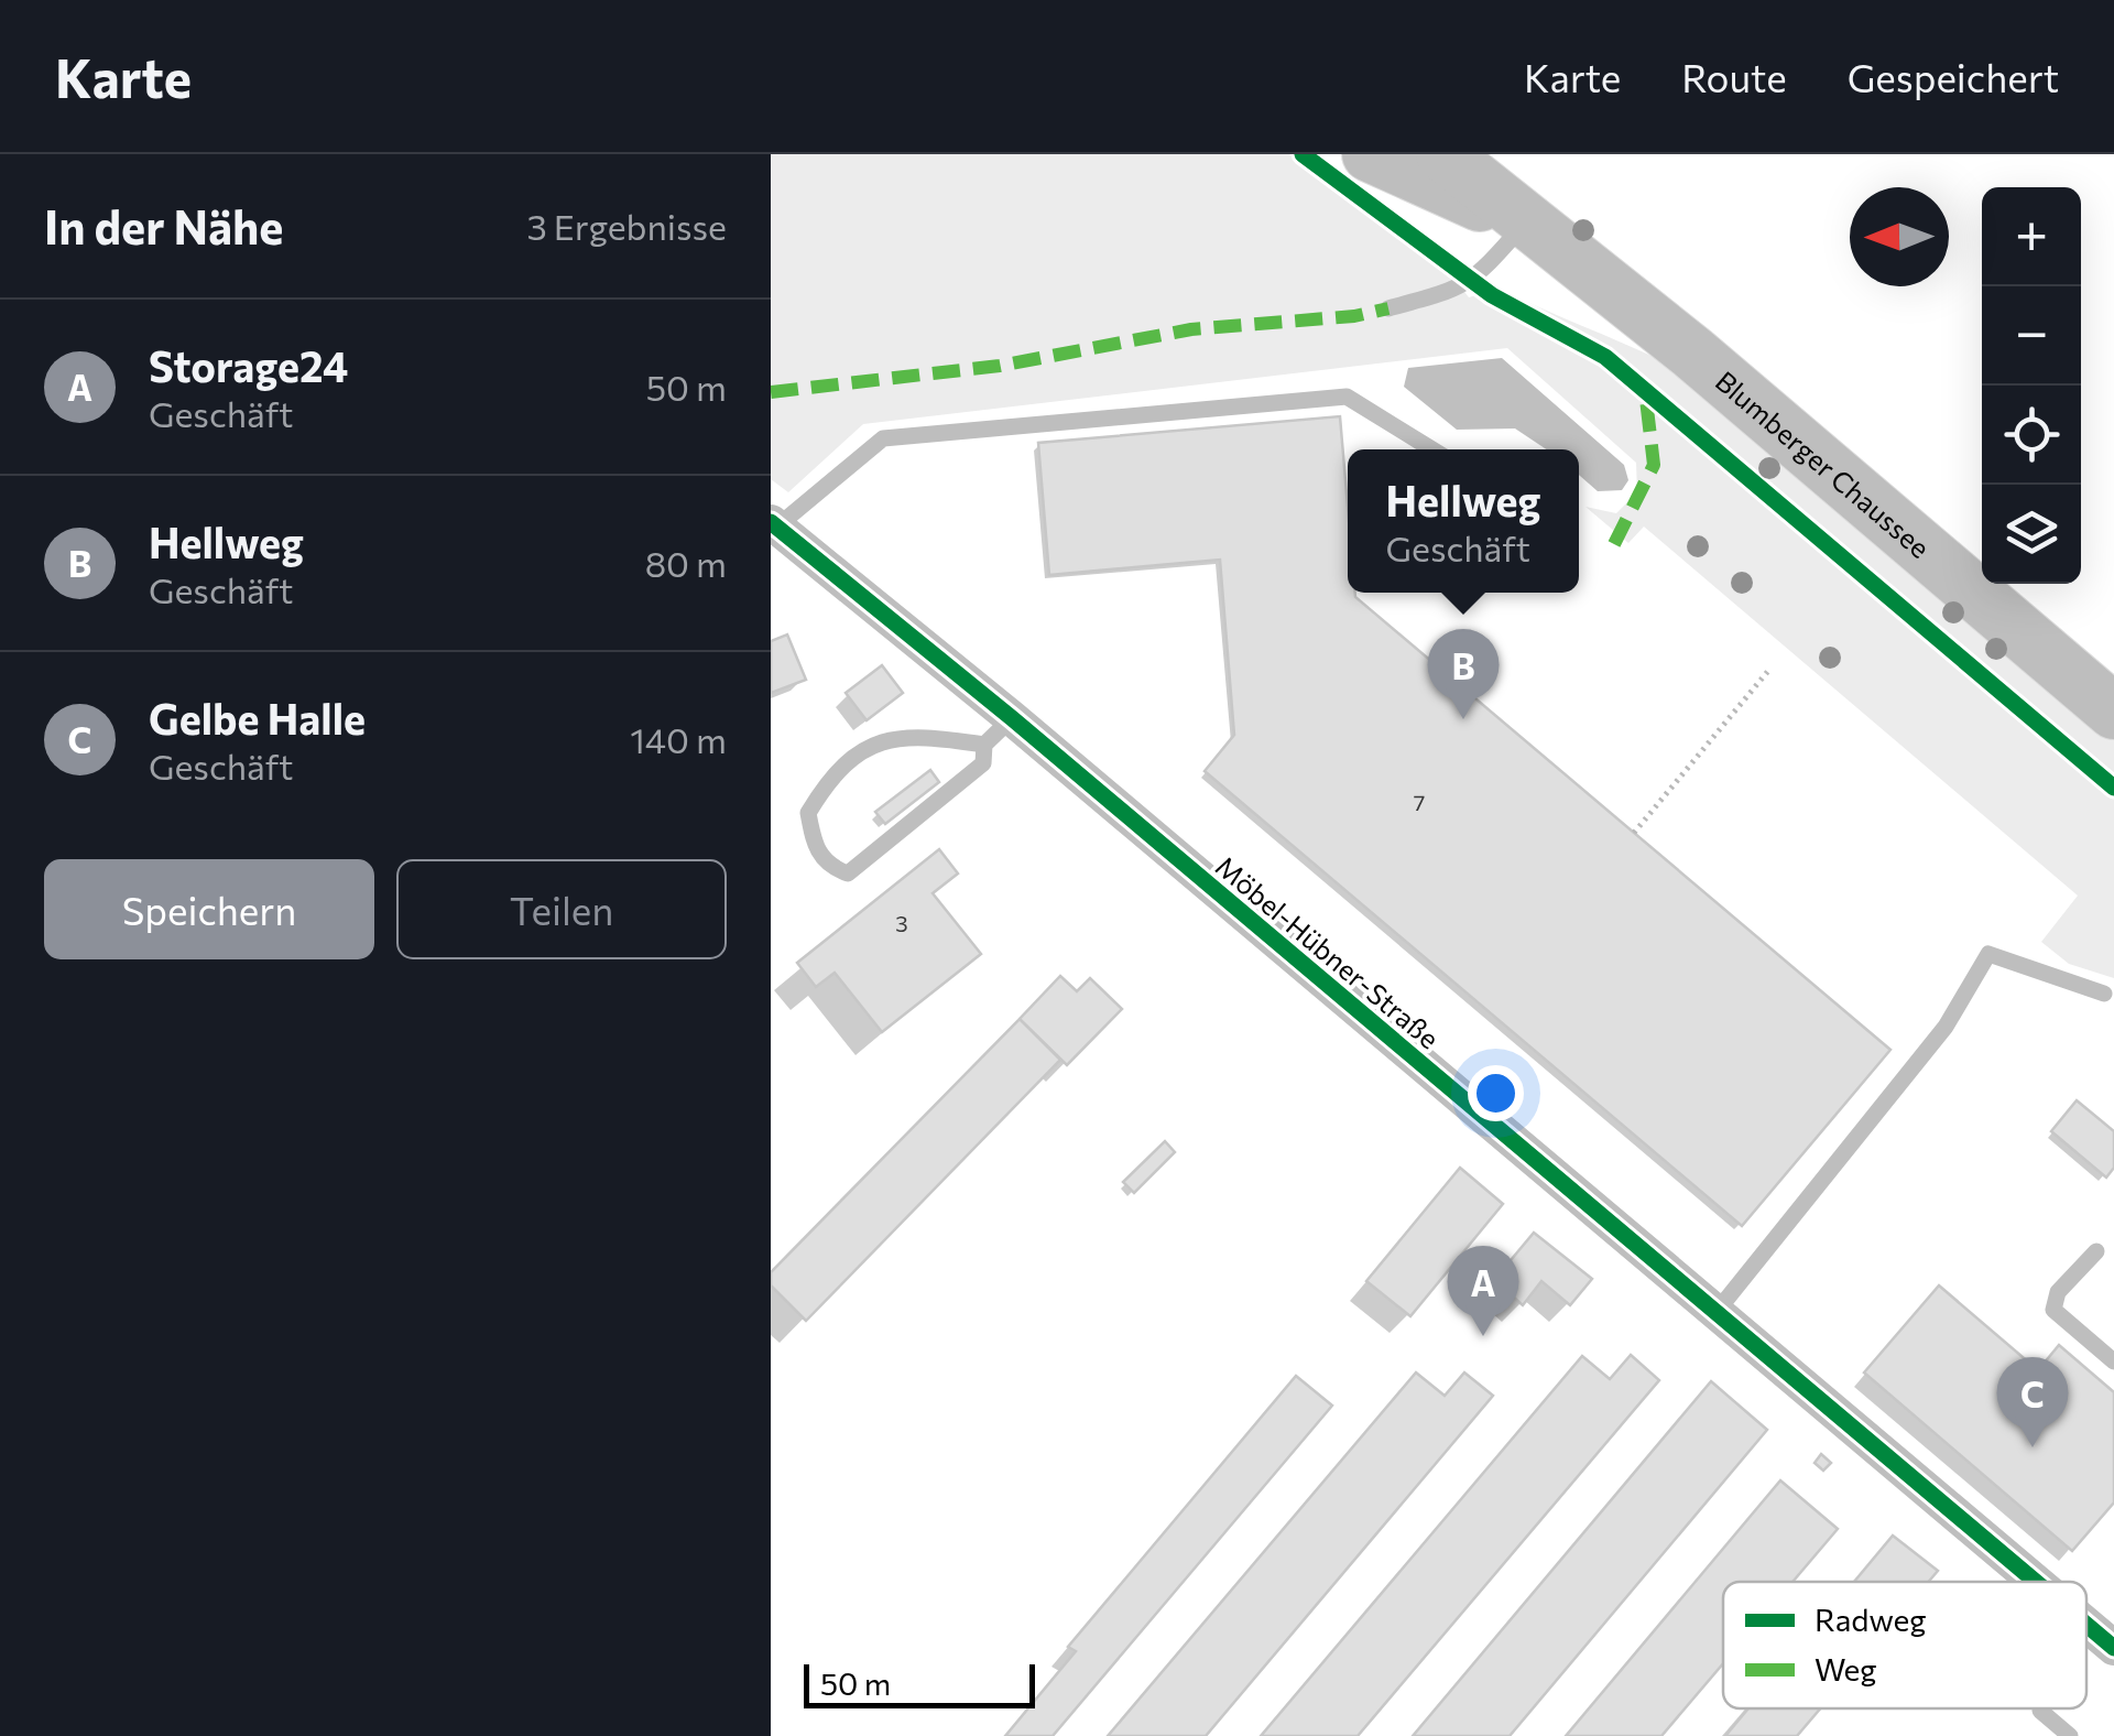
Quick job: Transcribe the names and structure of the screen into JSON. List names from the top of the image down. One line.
{"streets":{"main road":["Blumberger Chaussee"],"street":["Möbel-Hübner-Straße"]},"house_numbers":["7","3"],"legend":["Radweg","Weg"],"scale_bar":"50 m","north":"left","page":{"header":"Karte","nav":["Karte","Route","Gespeichert"],"heading":["In der Nähe","3 Ergebnisse"],"map_buttons":["+","−"],"list":[{"mark":"A","name":"Storage24","note":"Geschäft","value":"50 m"},{"mark":"B","name":"Hellweg","note":"Geschäft","value":"80 m"},{"mark":"C","name":"Gelbe Halle","note":"Geschäft","value":"140 m"}],"popup":["Hellweg","Geschäft"],"pins":["B","A","C"],"buttons":["Speichern","Teilen"],"scale":"50 m"}}
